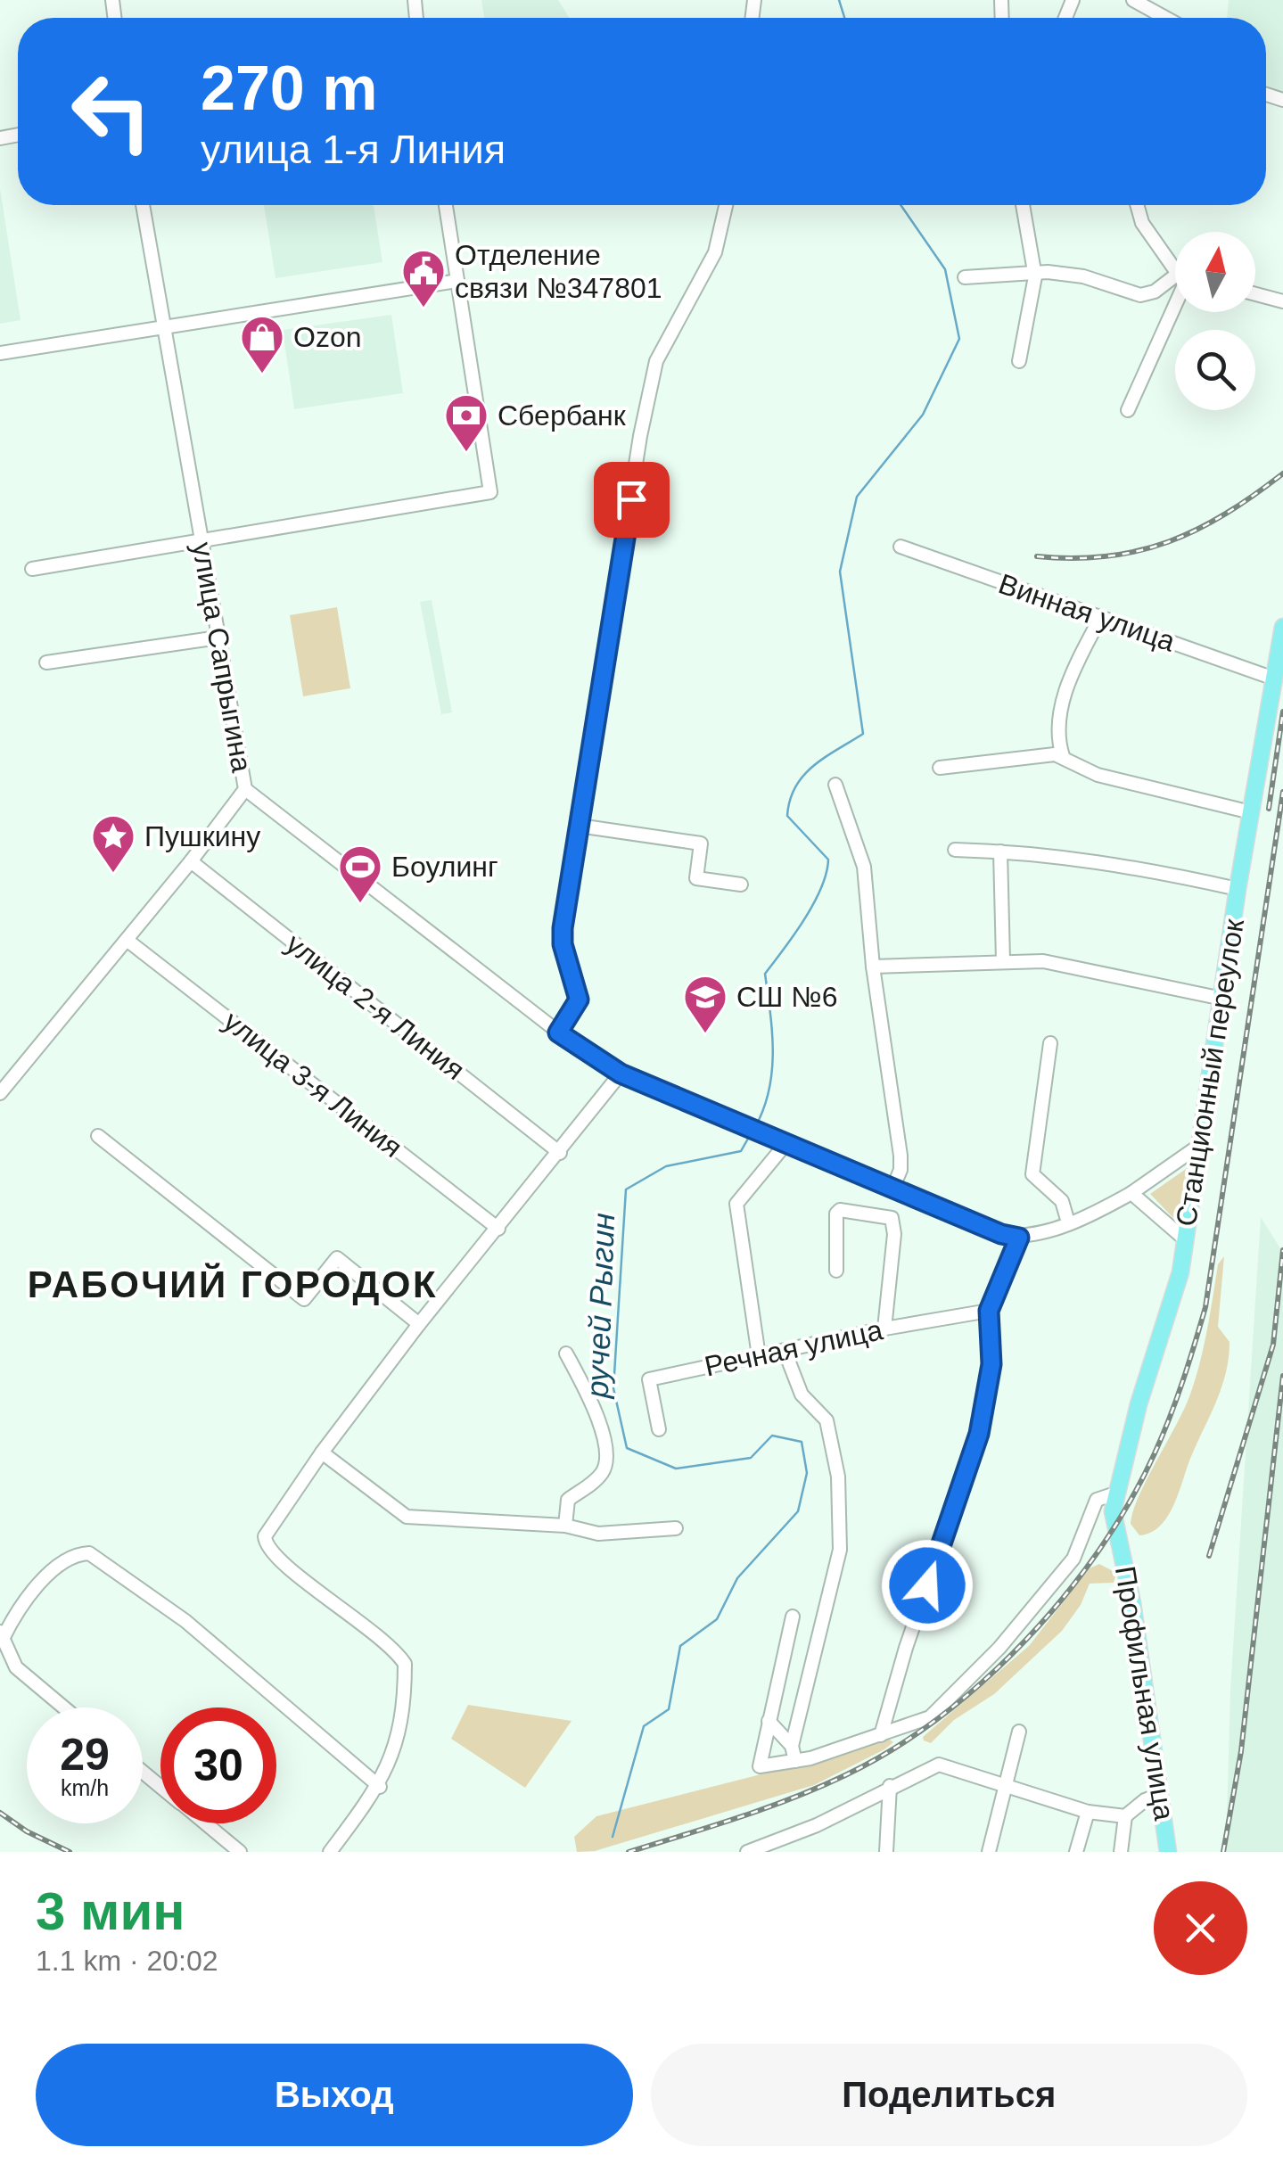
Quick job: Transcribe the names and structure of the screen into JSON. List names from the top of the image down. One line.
{"streets":{"main road":["Станционный переулок","Профильная улица"],"street":["Винная улица","улица Сапрыгина","улица 2-я Линия","улица 3-я Линия","Речная улица"]},"crossings":[["Винная улица","Станционный переулок"],["улица Сапрыгина","улица 2-я Линия"],["улица Сапрыгина","улица 3-я Линия"],["Станционный переулок","Профильная улица"]],"districts":["РАБОЧИЙ ГОРОДОК"],"water":["ручей Рыгин"],"places":{"public building":["Отделение связи №347801"],"shop":["Ozon"],"bank":["Сбербанк"],"place":["Пушкину"],"sports":["Боулинг"],"school or university":["СШ №6"]},"north":"top","page":{"turn":["270 m","улица 1-я Линия"],"speed":"29 km/h","limit":"30","heading":["3 мин","1.1 km · 20:02"],"buttons":["Выход","Поделиться"]}}
